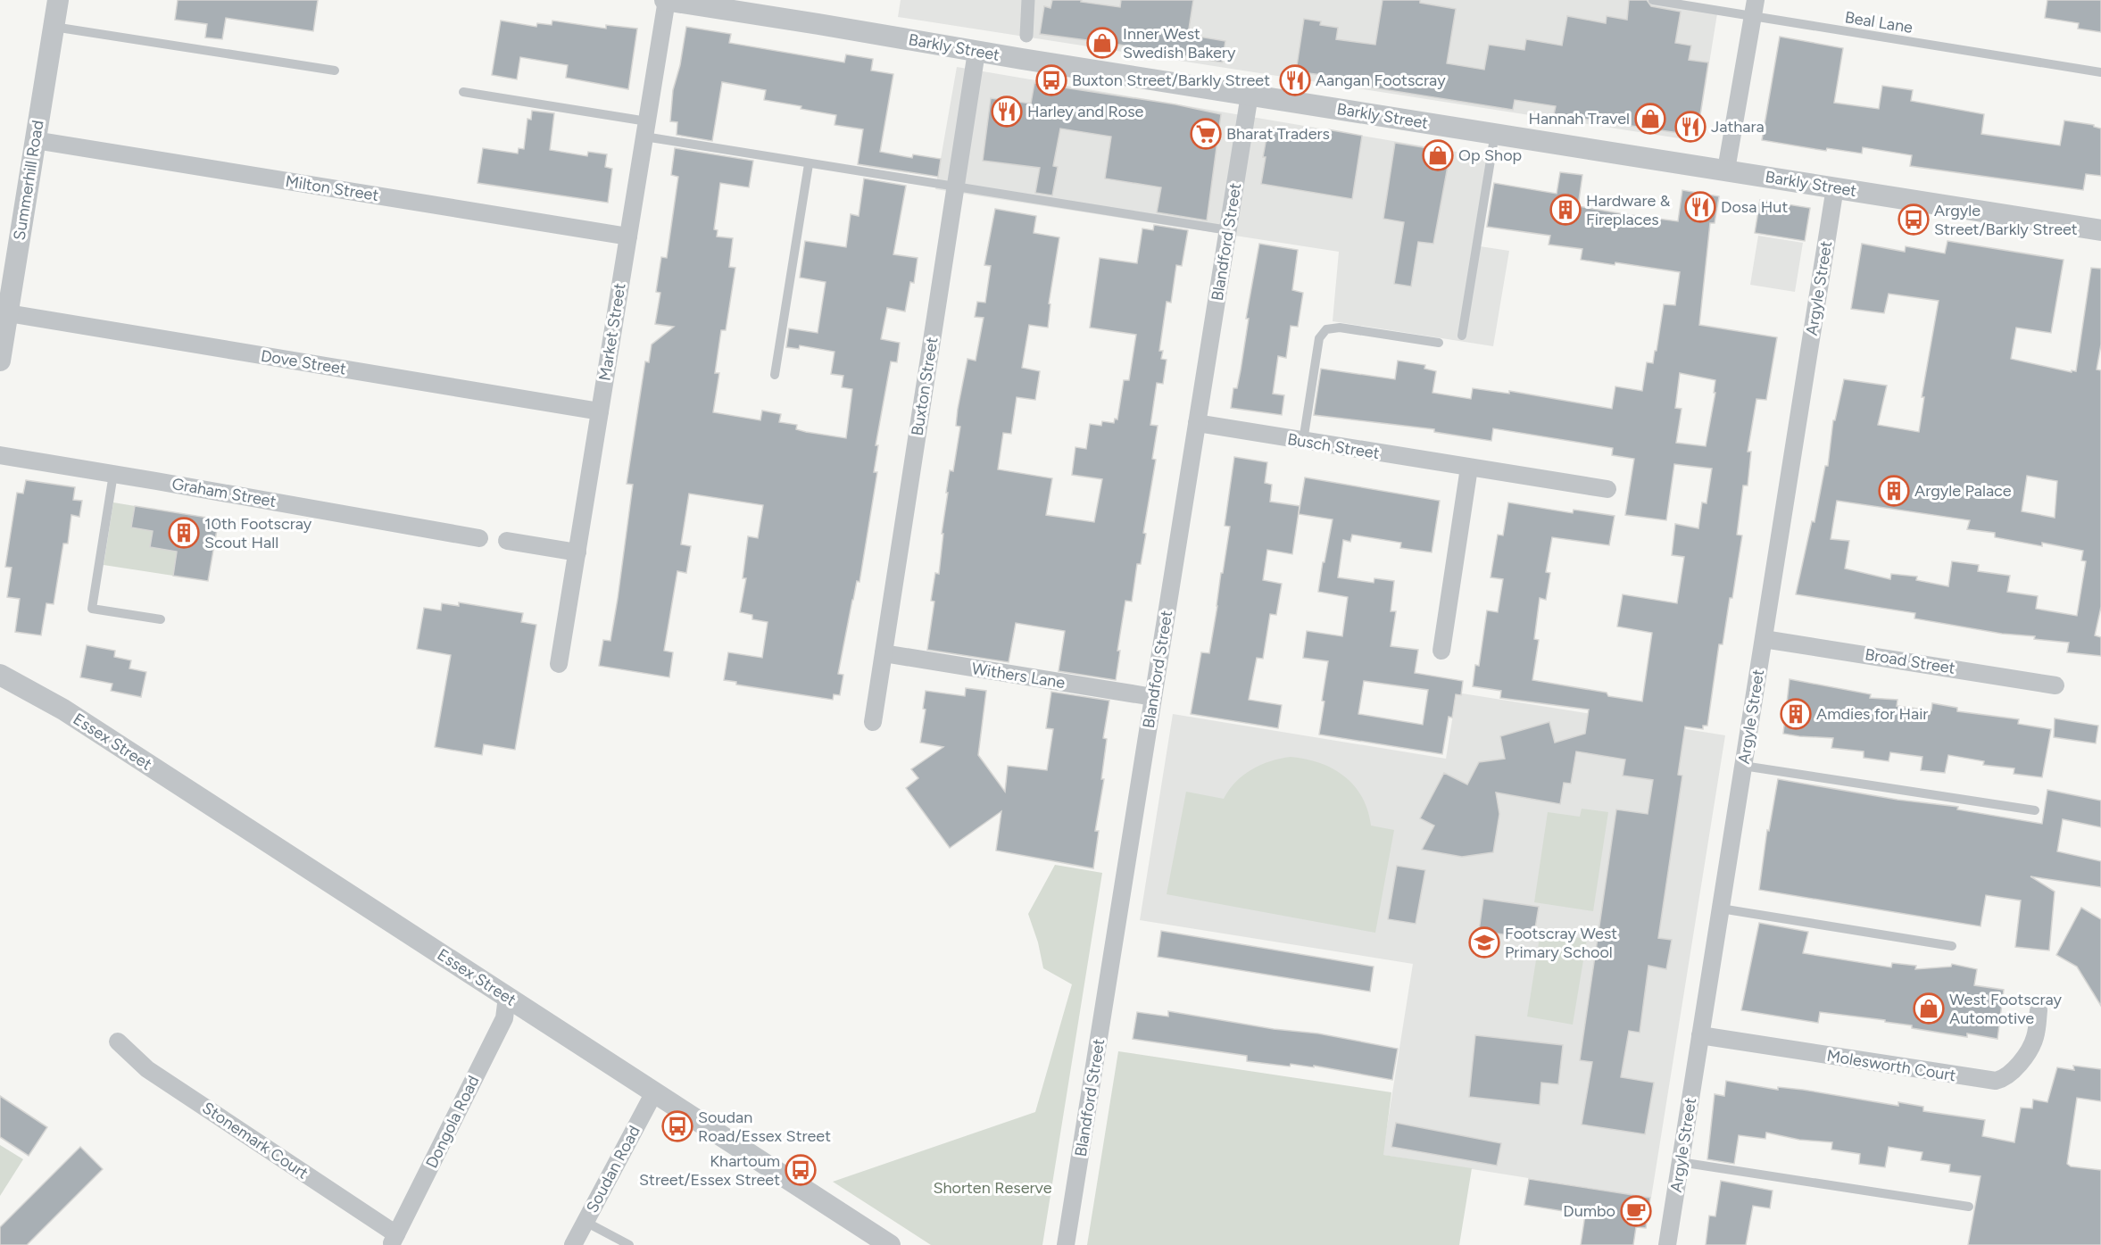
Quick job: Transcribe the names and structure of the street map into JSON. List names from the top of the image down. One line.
{"streets":{"street":["Barkly Street","Summerhill Road","Milton Street","Blandford Street","Argyle Street","Market Street","Dove Street","Buxton Street","Busch Street","Graham Street","Broad Street","Withers Lane","Essex Street","Molesworth Court","Dongola Road","Stonemark Court","Soudan Road"],"lane":["Beal Lane"]},"crossings":[["Barkly Street","Blandford Street"],["Barkly Street","Argyle Street"],["Barkly Street","Market Street"],["Barkly Street","Buxton Street"],["Summerhill Road","Milton Street"],["Summerhill Road","Dove Street"],["Milton Street","Market Street"],["Blandford Street","Busch Street"],["Blandford Street","Withers Lane"],["Argyle Street","Broad Street"],["Argyle Street","Molesworth Court"],["Market Street","Dove Street"],["Buxton Street","Withers Lane"],["Essex Street","Dongola Road"],["Essex Street","Soudan Road"],["Dongola Road","Stonemark Court"]],"parks":["Shorten Reserve"],"places":{"shop":["Inner West Swedish Bakery","Hannah Travel","Op Shop","West Footscray Automotive"],"bus stop":["Buxton Street/Barkly Street","Argyle Street/Barkly Street","Soudan Road/Essex Street","Khartoum Street/Essex Street"],"restaurant":["Aangan Footscray","Harley and Rose","Jathara","Dosa Hut"],"supermarket":["Bharat Traders"],"building":["Hardware & Fireplaces","Argyle Palace","10th Footscray Scout Hall","Amdies for Hair"],"school or university":["Footscray West Primary School"],"cafe":["Dumbo"]}}
